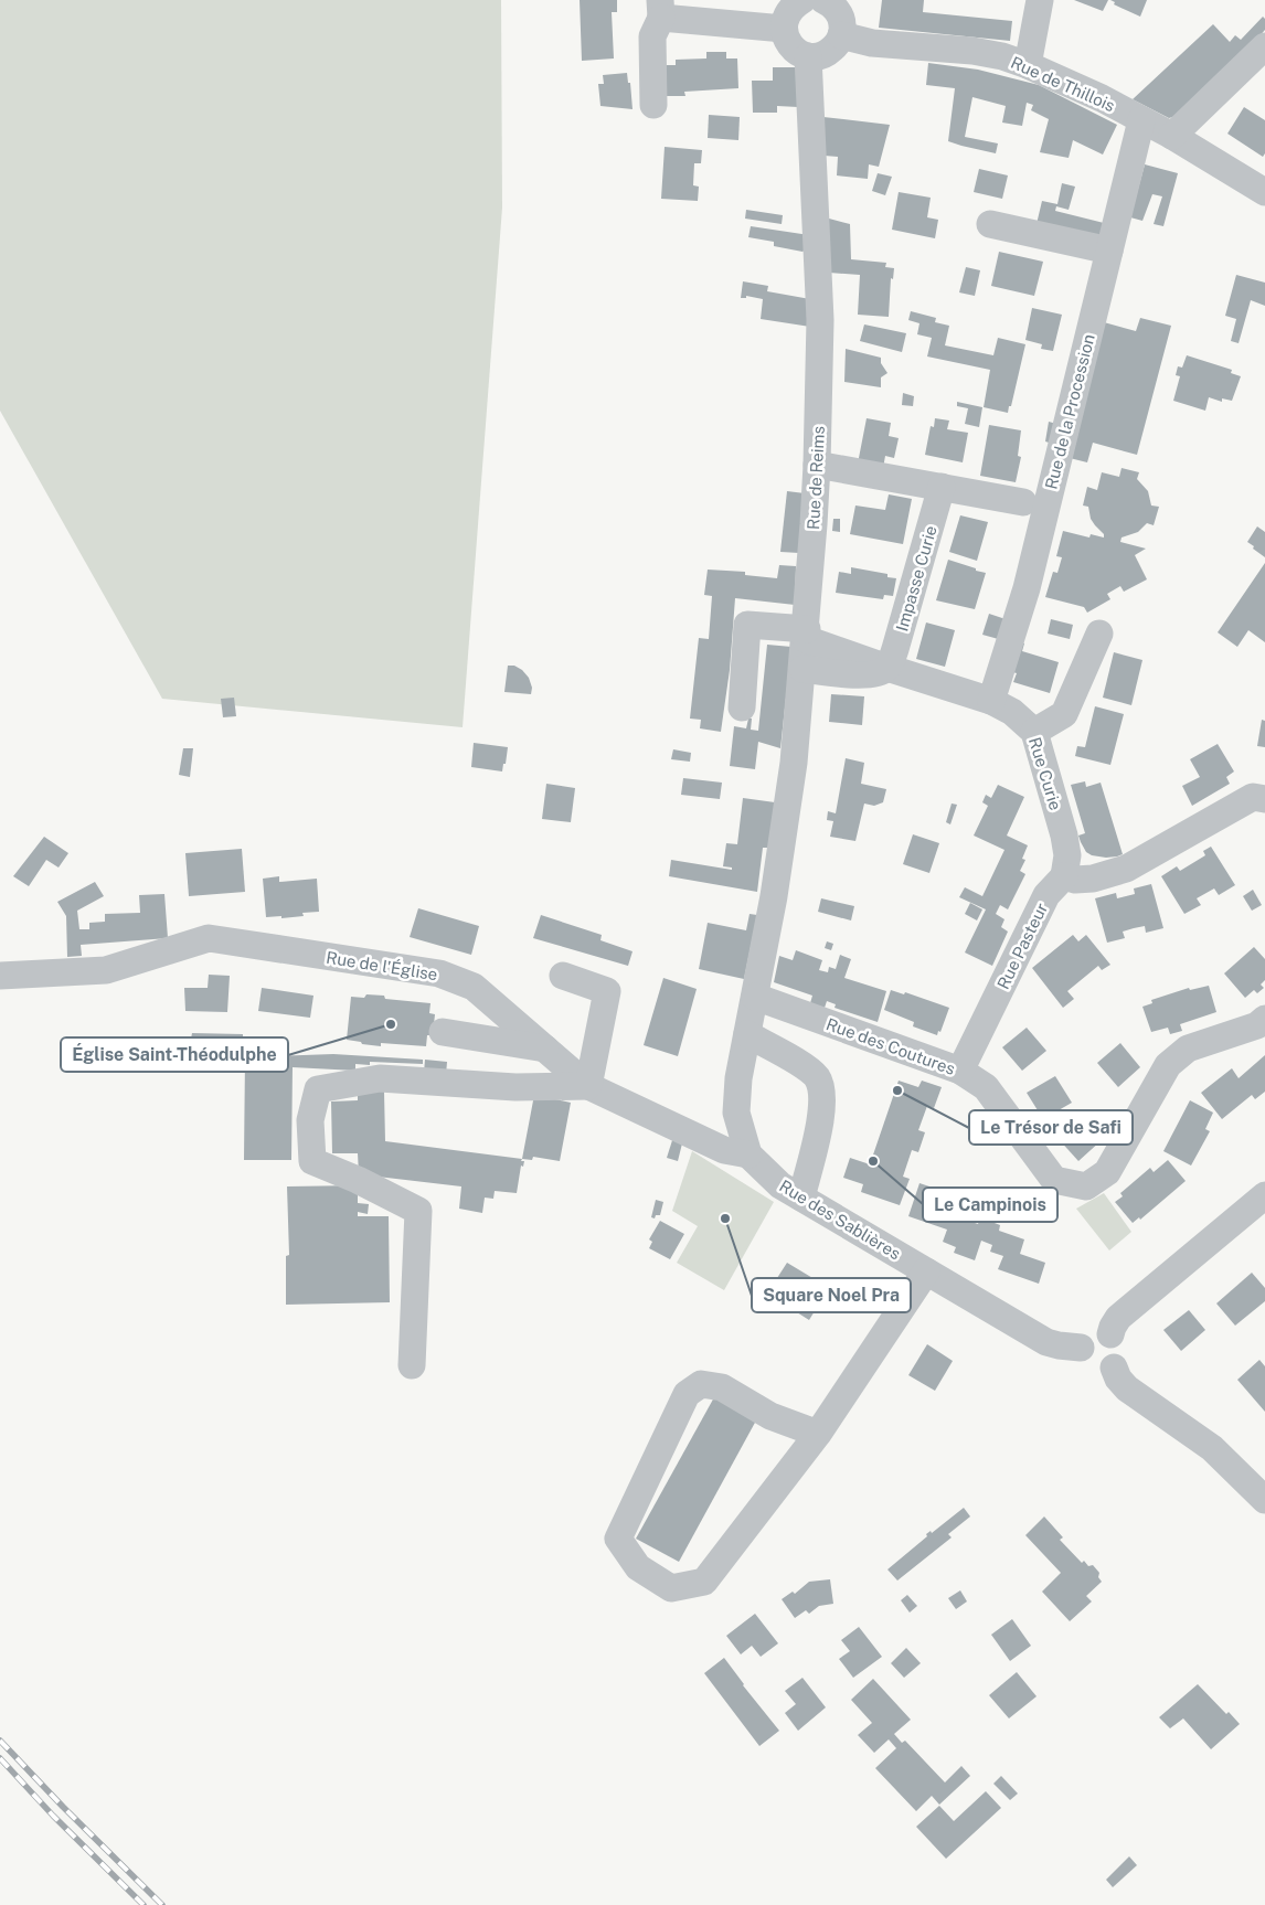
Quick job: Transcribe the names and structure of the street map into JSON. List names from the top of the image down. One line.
{"streets":{"street":["Rue de Thillois","Rue de la Procession","Rue de Reims","Impasse Curie","Rue Curie","Rue Pasteur","Rue de l'Église","Rue des Coutures","Rue des Sablières"]},"crossings":[["Rue de Thillois","Rue de la Procession"],["Rue de la Procession","Rue Curie"],["Rue de Reims","Rue Curie"],["Rue de Reims","Rue des Coutures"],["Rue de Reims","Rue des Sablières"],["Impasse Curie","Rue Curie"],["Rue Curie","Rue Pasteur"],["Rue Pasteur","Rue des Coutures"],["Rue de l'Église","Rue des Sablières"],["Rue des Coutures","Rue des Sablières"]],"places":["Église Saint-Théodulphe","Le Trésor de Safi","Le Campinois","Square Noel Pra"]}
